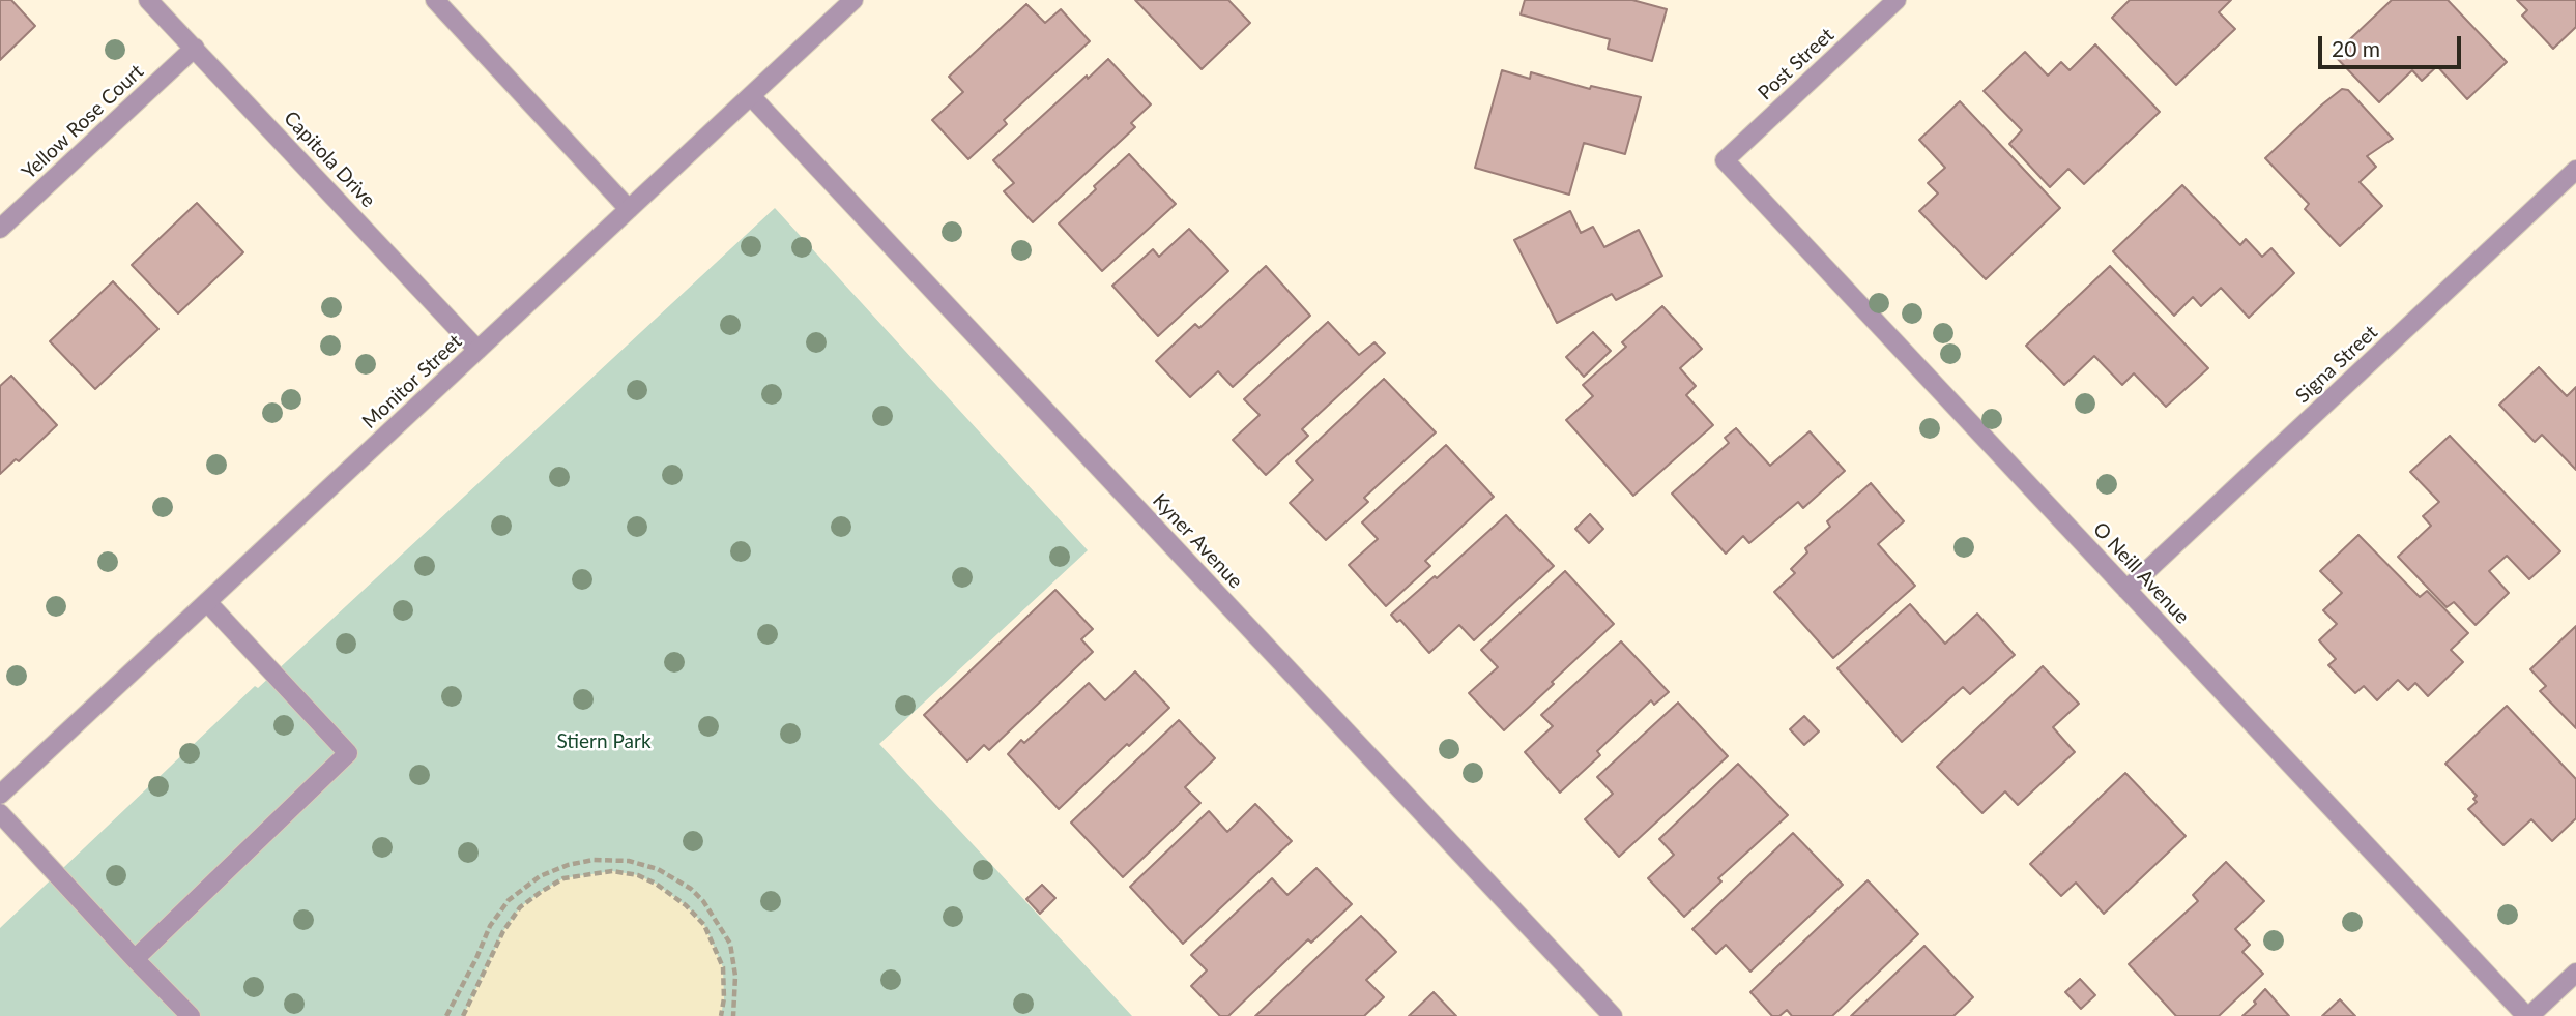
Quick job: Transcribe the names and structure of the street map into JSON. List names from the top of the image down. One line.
{"streets":{"street":["Post Street","Yellow Rose Court","Capitola Drive","Signa Street","Monitor Street","Kyner Avenue","O Neill Avenue"]},"crossings":[["Post Street","O Neill Avenue"],["Yellow Rose Court","Capitola Drive"],["Capitola Drive","Monitor Street"],["Signa Street","O Neill Avenue"],["Monitor Street","Kyner Avenue"]],"parks":["Stiern Park"],"scale_bar":"20 m"}
